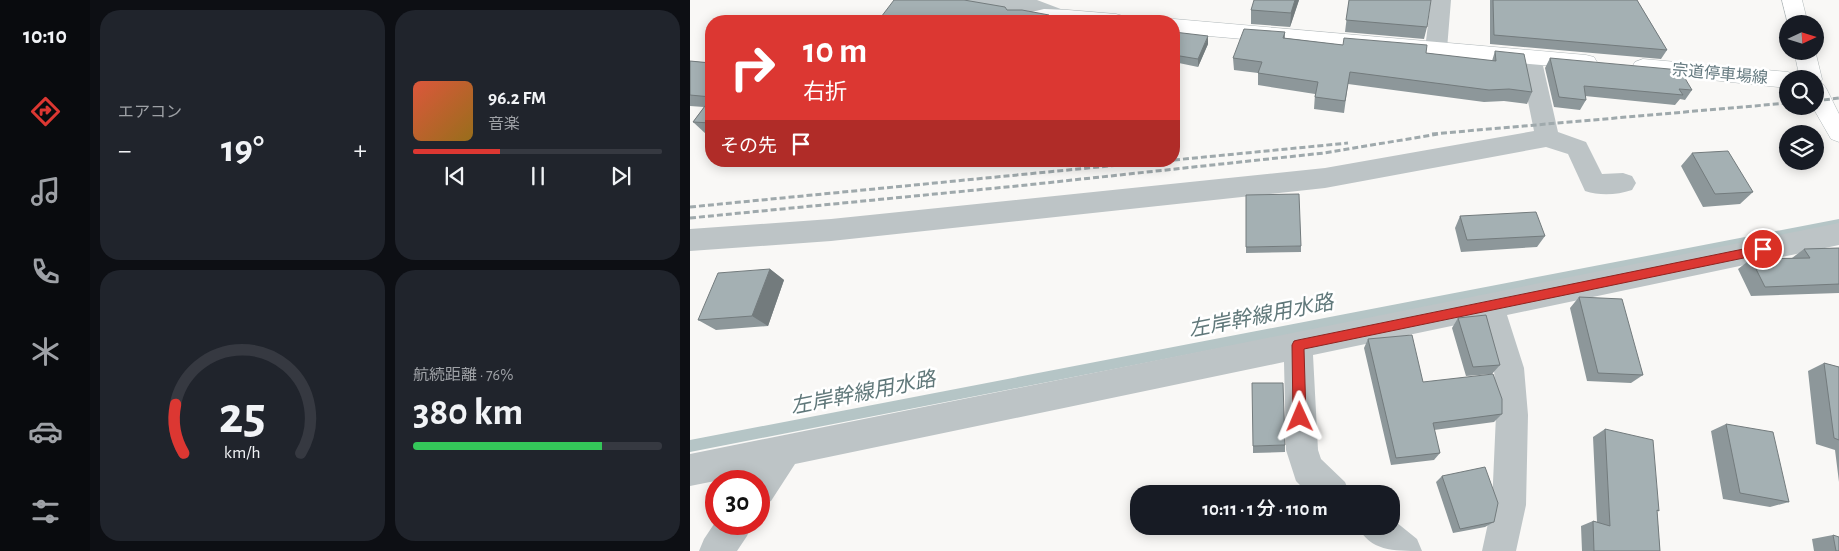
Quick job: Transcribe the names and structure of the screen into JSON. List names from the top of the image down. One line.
{"streets":{"main road":["宗道停車場線"]},"water":["左岸幹線用水路"],"north":"right","page":{"tabs":"10:10","tile":["エアコン",["航続距離 · 76%","380 km"]],"turn":["10 m","右折"],"song":["96.2 FM","音楽"],"then":"その先","heat":["−","19°","+"],"limit":"30","trip":"10:11 · 1 分 · 110 m","gauge":["25","km/h"]}}
